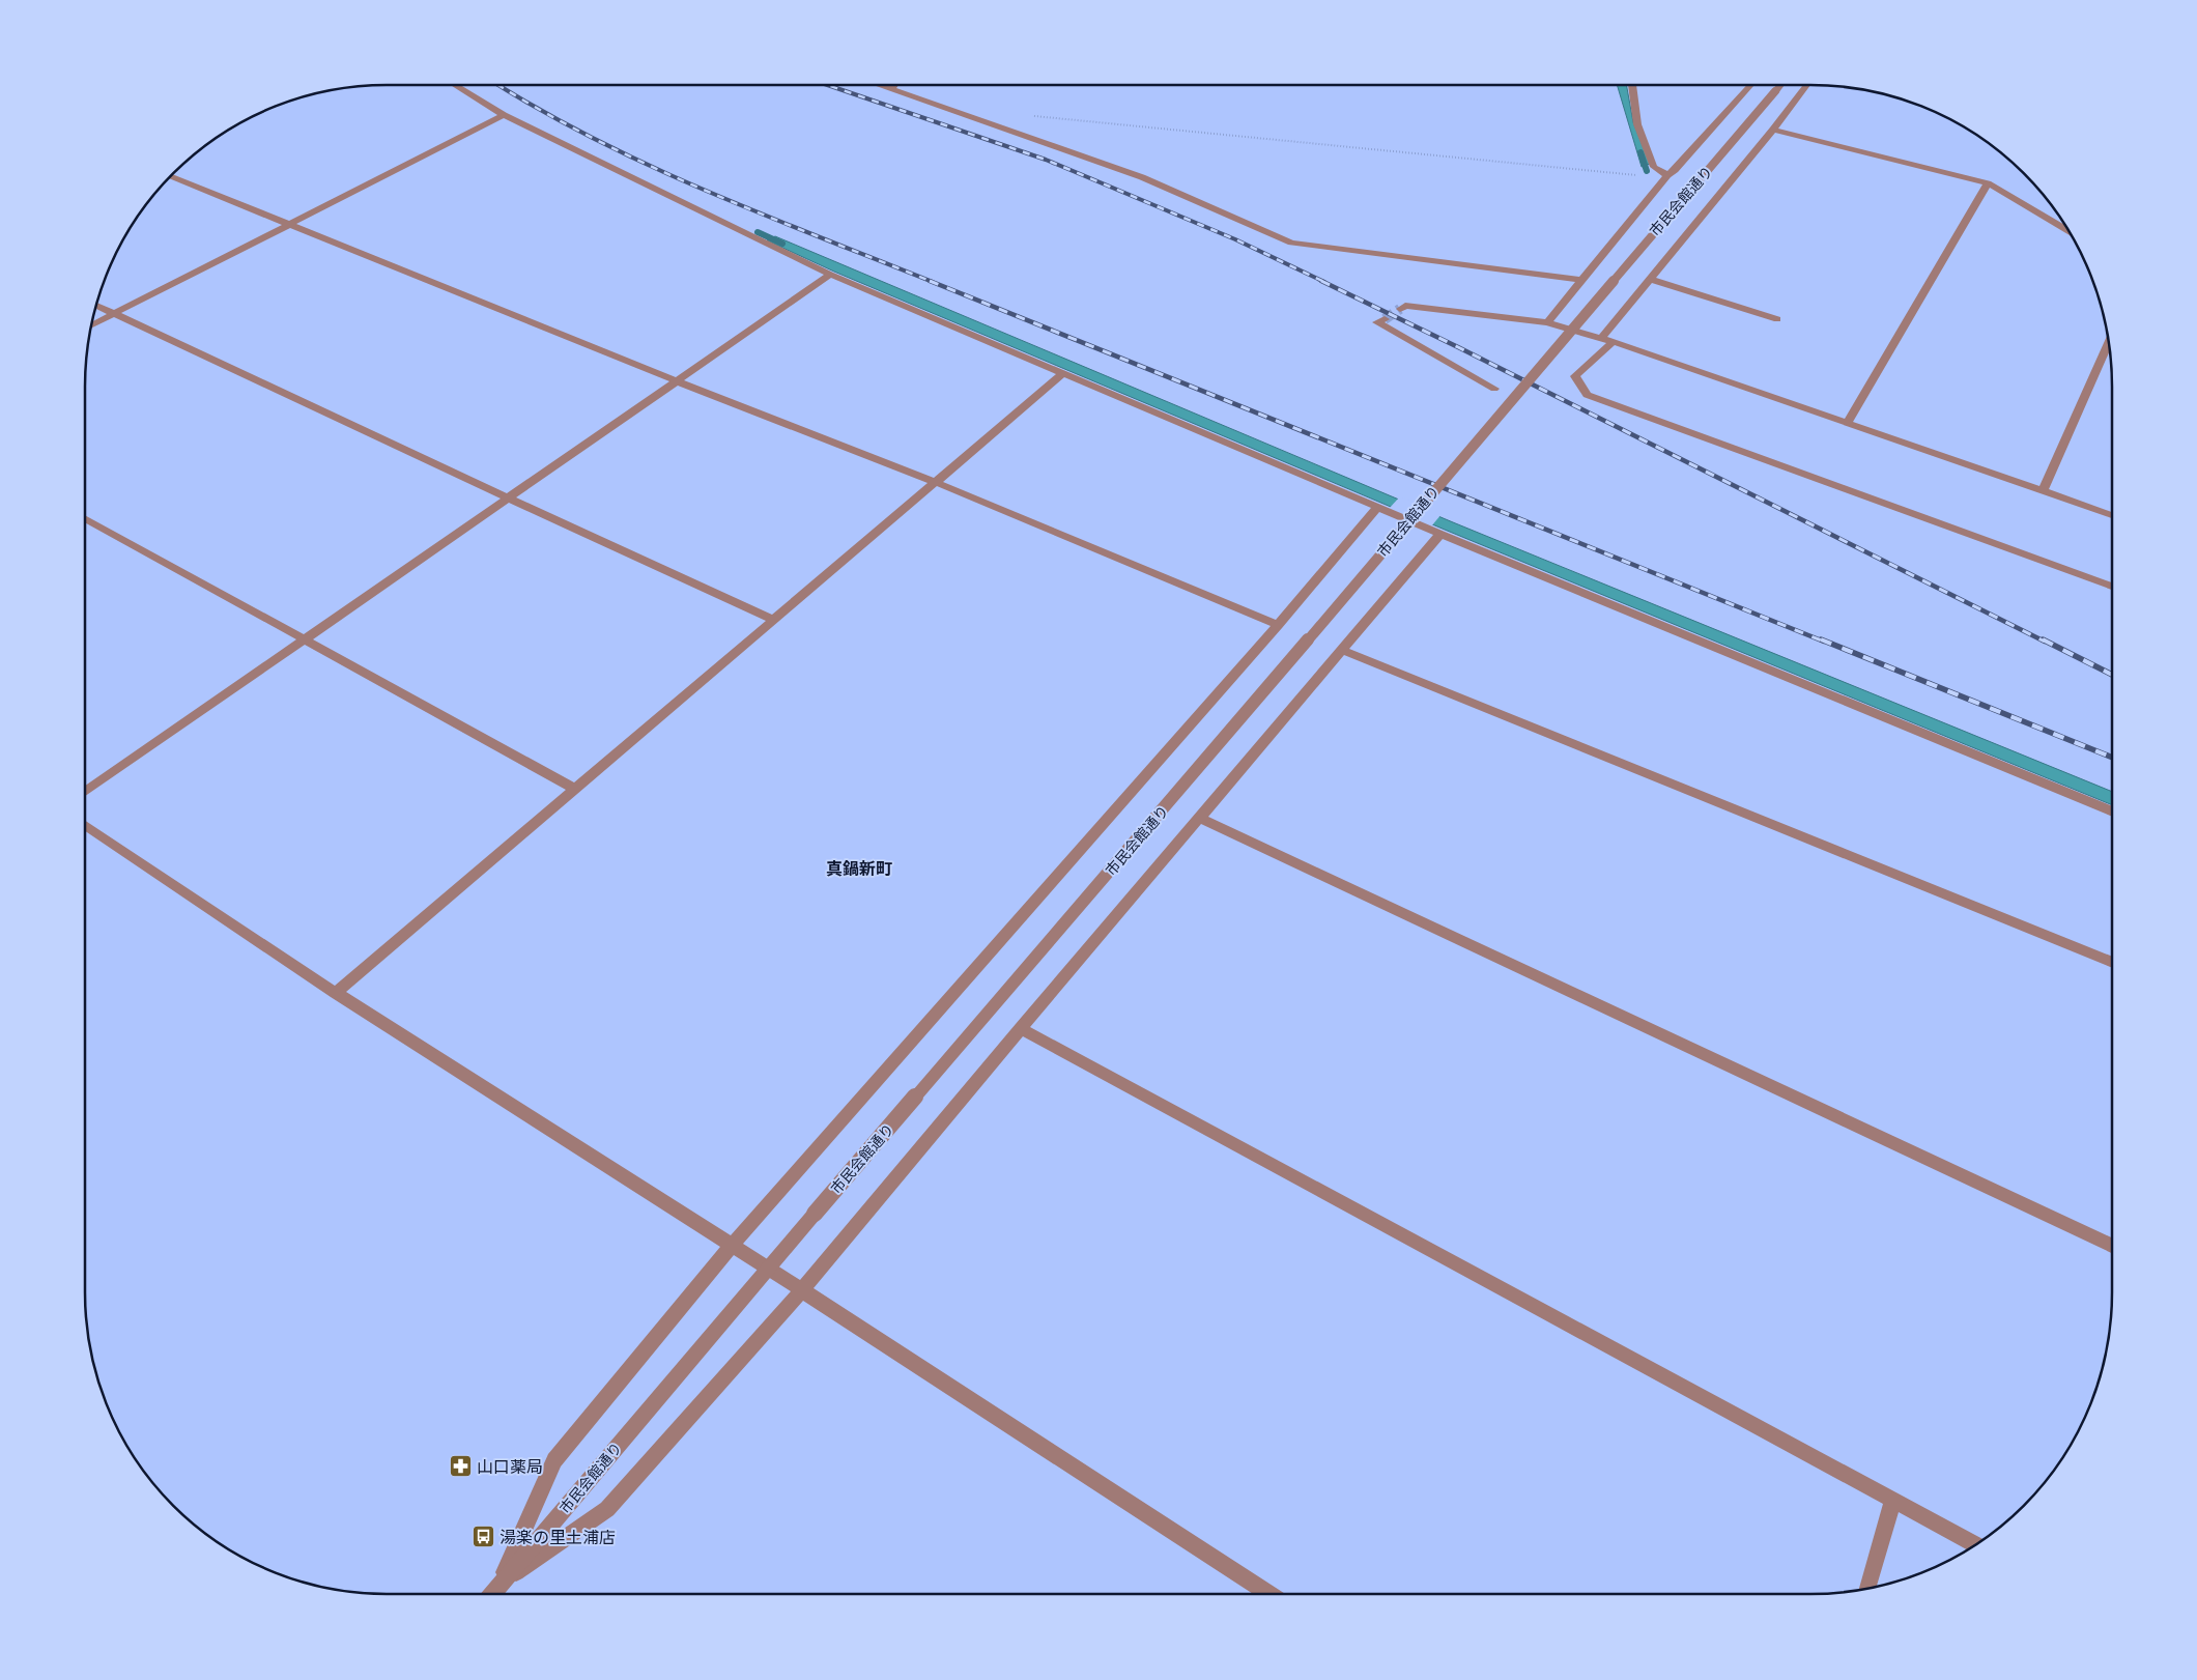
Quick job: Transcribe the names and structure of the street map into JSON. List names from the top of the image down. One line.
{"streets":{"street":["市民会館通り"]},"districts":["真鍋新町"],"places":{"pharmacy":["山口薬局"],"bus stop":["湯楽の里土浦店"]}}
